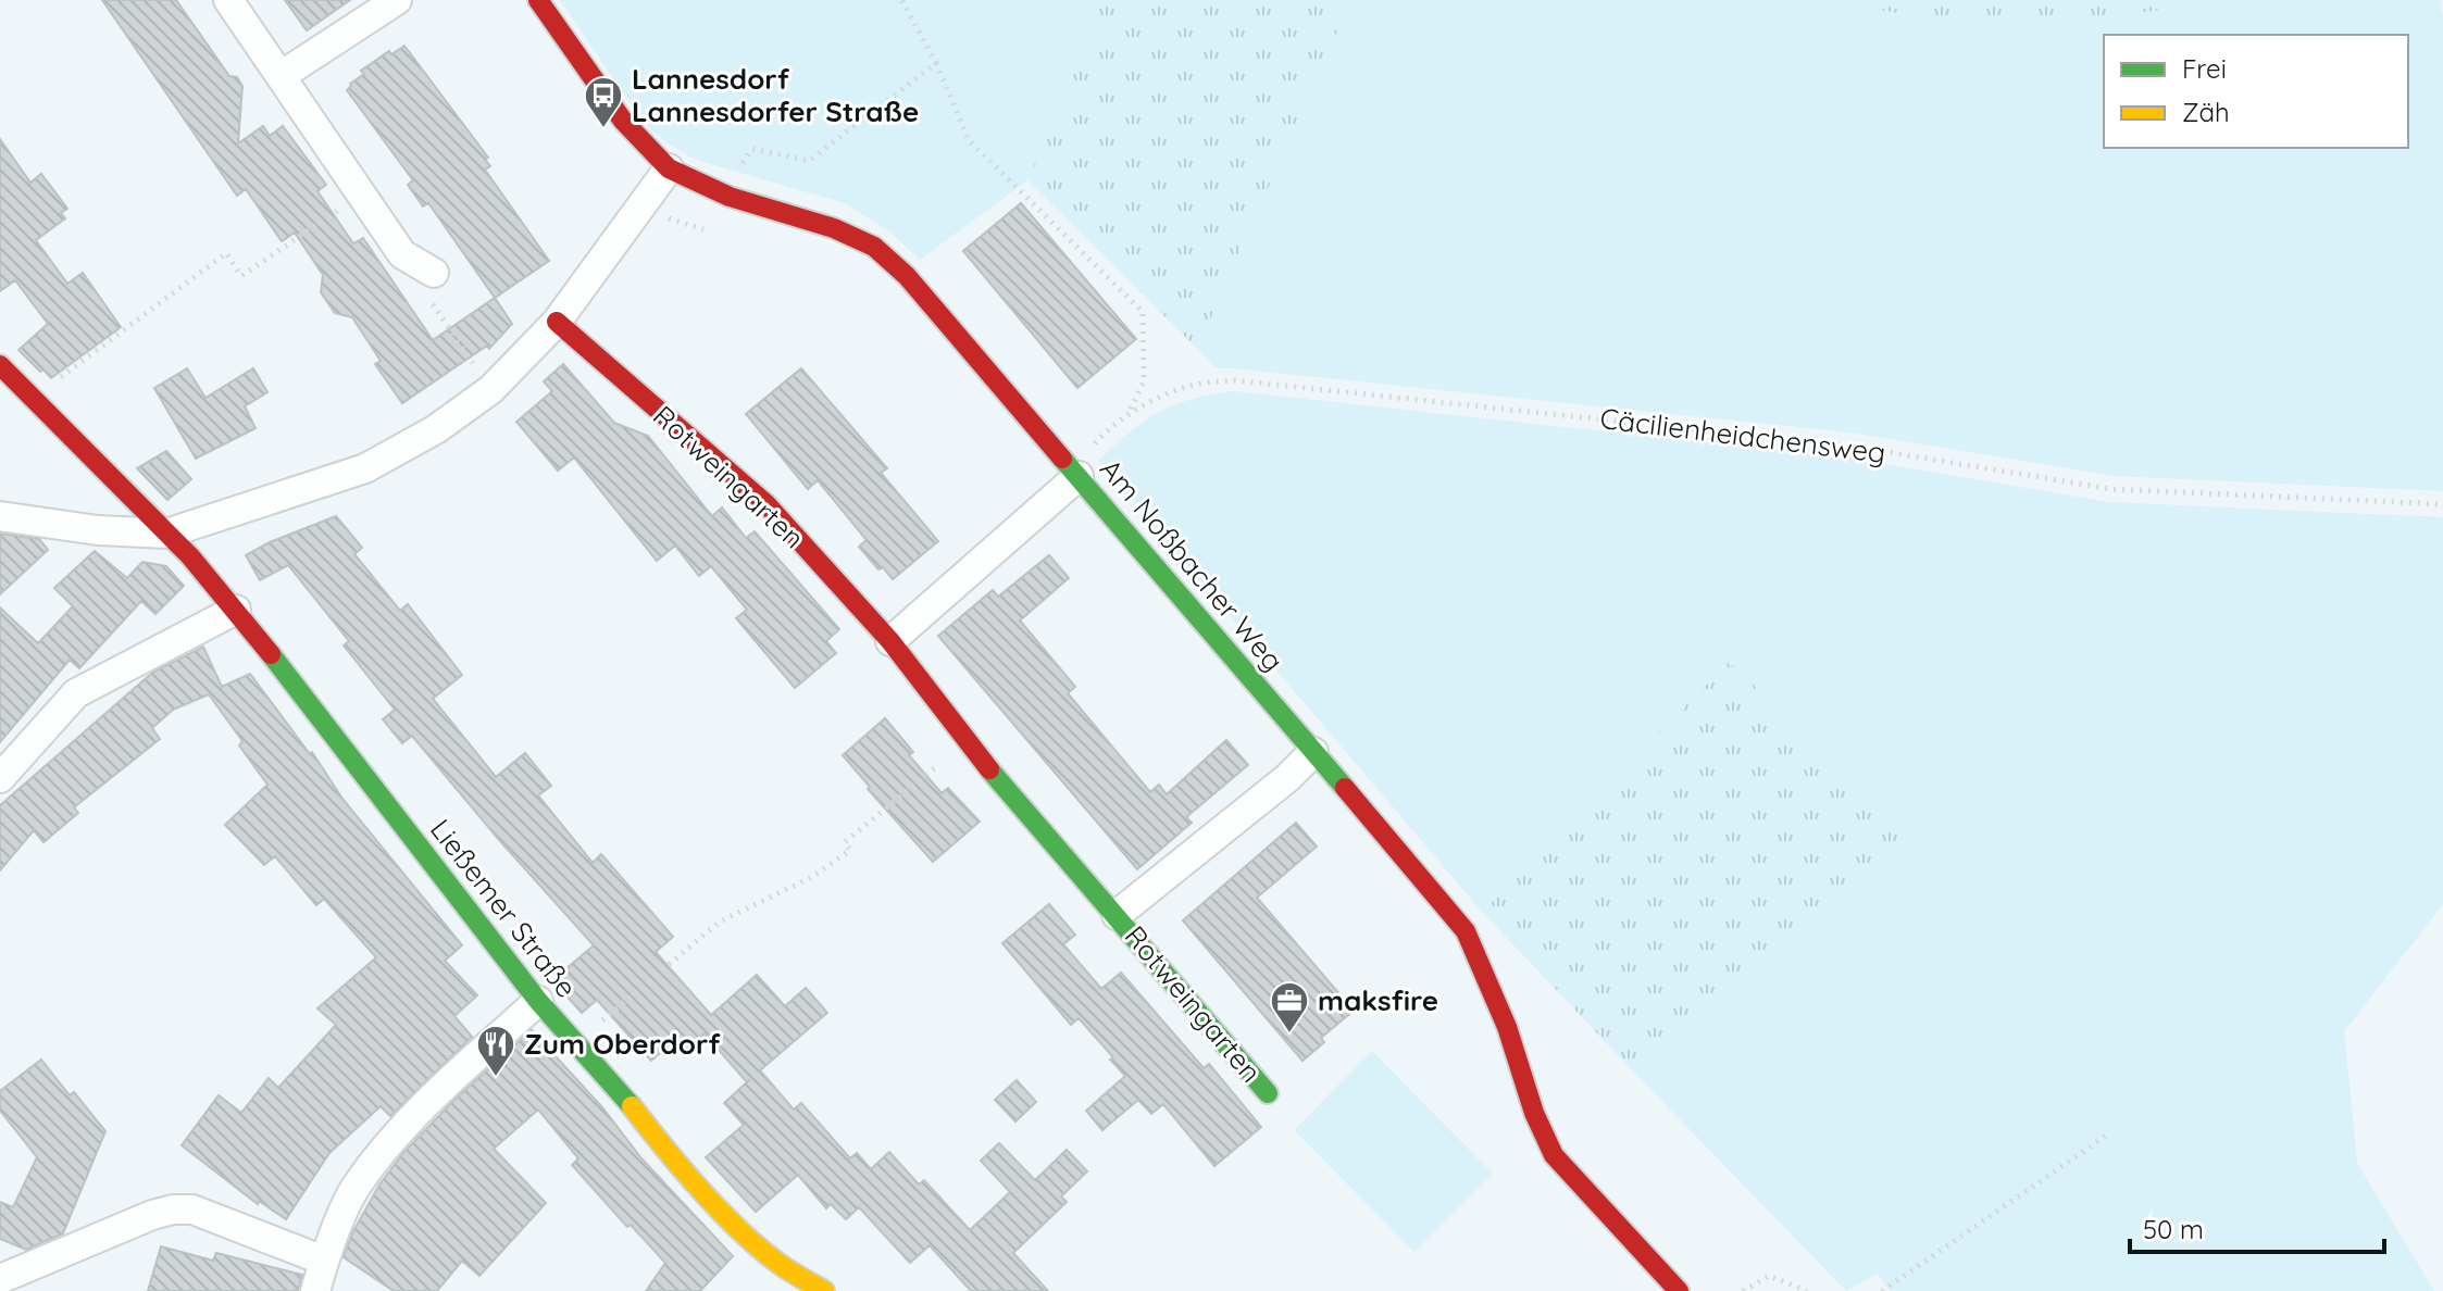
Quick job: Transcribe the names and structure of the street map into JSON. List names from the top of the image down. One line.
{"streets":{"street":["Rotweingarten","Am Noßbacher Weg","Ließemer Straße"],"path":["Cäcilienheidchensweg"]},"crossings":[["Cäcilienheidchensweg","Am Noßbacher Weg"],["Rotweingarten","Am Noßbacher Weg"]],"places":{"bus stop":["Lannesdorf Lannesdorfer Straße"],"office":["maksfire"],"restaurant":["Zum Oberdorf"]},"legend":["Frei","Zäh"],"scale_bar":"50 m"}
